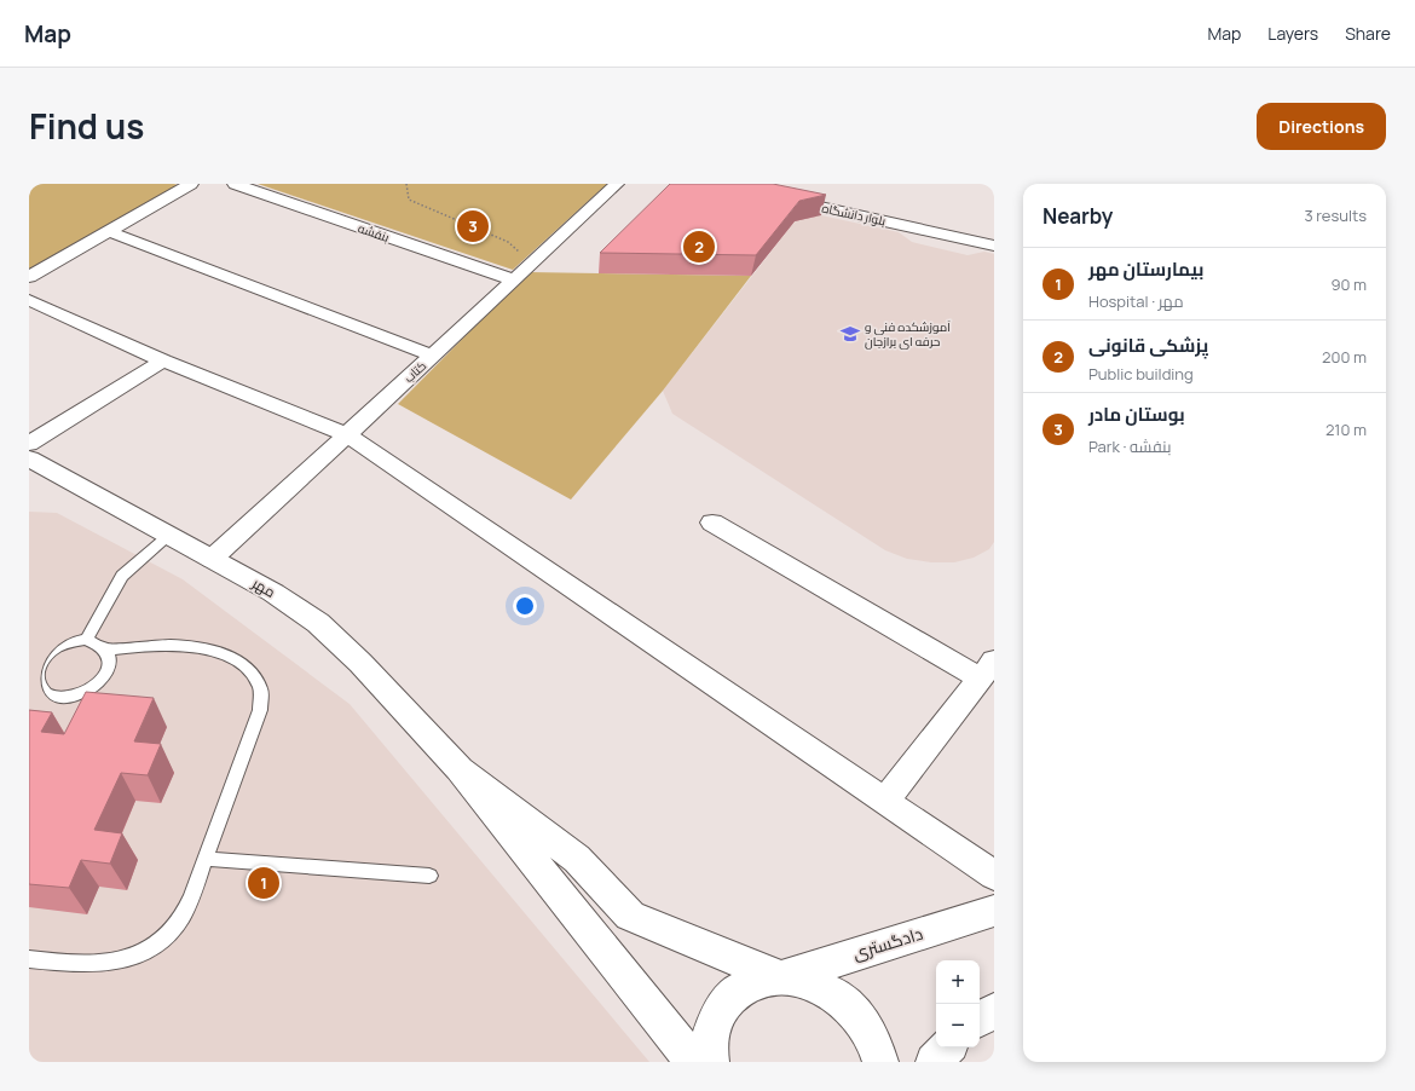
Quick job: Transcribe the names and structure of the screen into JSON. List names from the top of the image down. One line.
{"streets":{"street":["بلوار دانشگاه","بنفشه","کتاب","مهر","دادگستری"]},"crossings":[["بنفشه","کتاب"],["کتاب","مهر"]],"places":{"school or university":["آموزشکده فنی و حرفه ای برازجان"]},"page":{"header":"Map","nav":["Map","Layers","Share"],"title":"Find us","buttons":"Directions","heading":["Nearby","3 results"],"pins":["3","2","1"],"list":[{"mark":"1","name":"بیمارستان مهر","note":"Hospital · مهر","value":"90 m"},{"mark":"2","name":"پزشکی قانونی","note":"Public building","value":"200 m"},{"mark":"3","name":"بوستان مادر","note":"Park · بنفشه","value":"210 m"}],"map_buttons":["+","−"]}}
